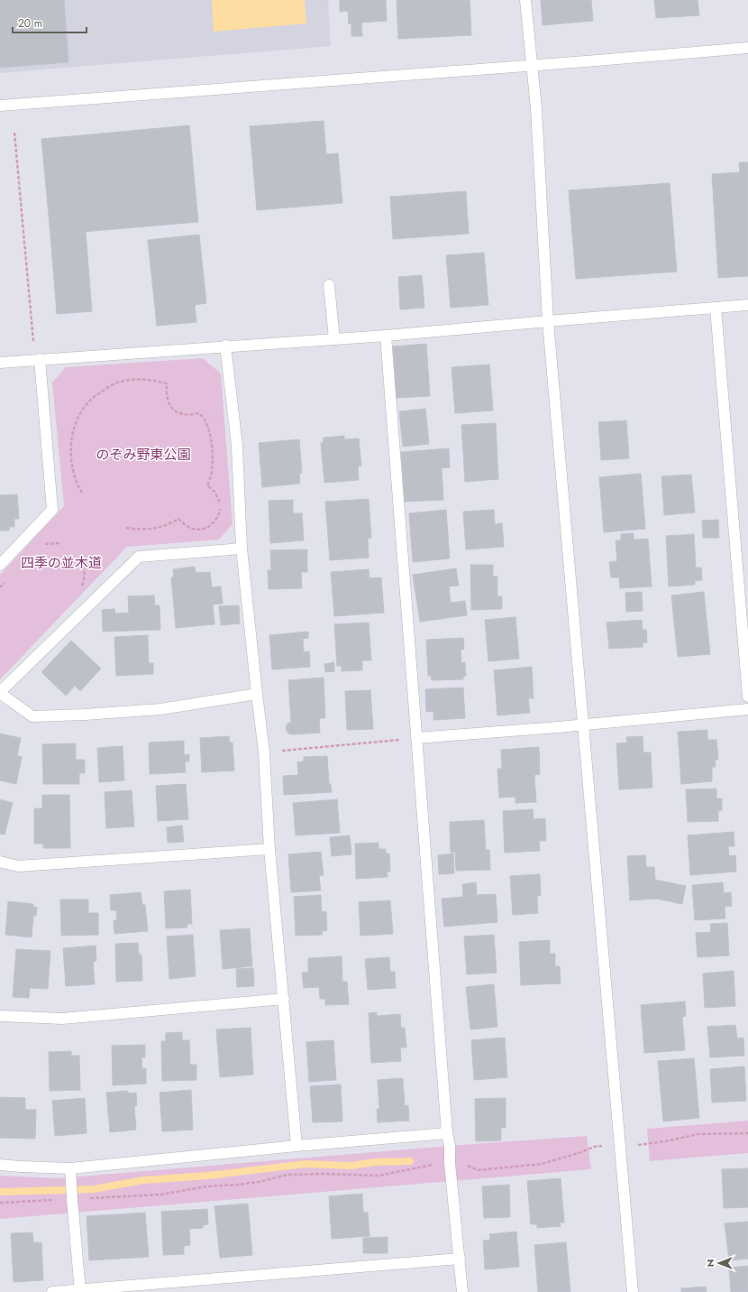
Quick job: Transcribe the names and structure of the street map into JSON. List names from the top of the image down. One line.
{"parks":["のぞみ野東公園","四季の並木道"],"scale_bar":"20 m","north":"left"}
